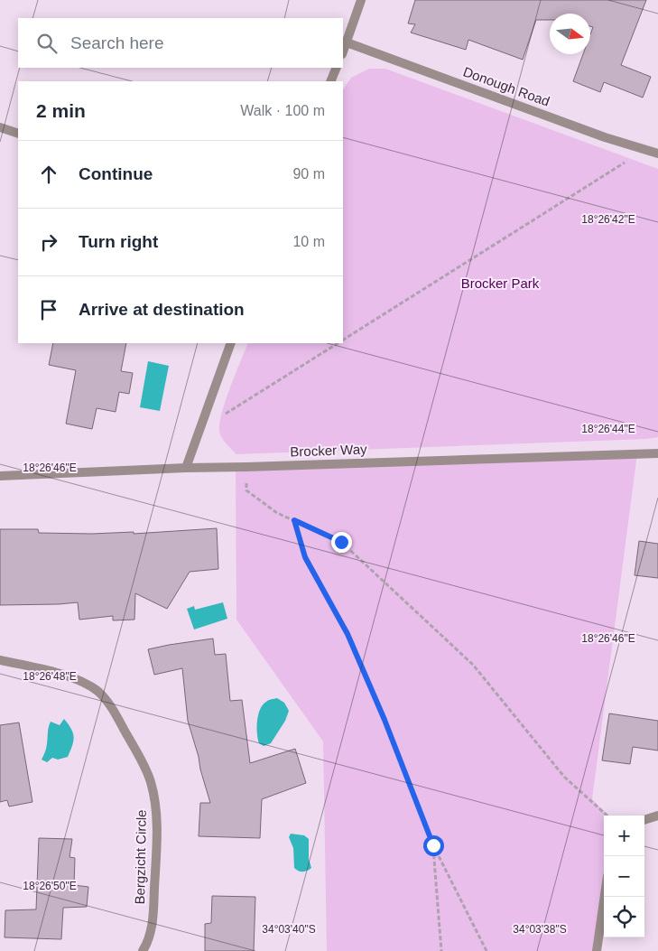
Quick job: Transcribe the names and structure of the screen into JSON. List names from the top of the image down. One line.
{"streets":{"street":["Donough Road","Brocker Way","Bergzicht Circle"]},"parks":["Brocker Park"],"north":"right","page":{"search":"Search here","heading":["2 min","Walk · 100 m"],"list":[["Continue","90 m"],["Turn right","10 m"],"Arrive at destination"],"map_buttons":["+","−"]},"coordinates":["18°26'42\"E","18°26'44\"E","18°26'46\"E","18°26'48\"E","18°26'50\"E","34°03'40\"S","34°03'38\"S"]}
